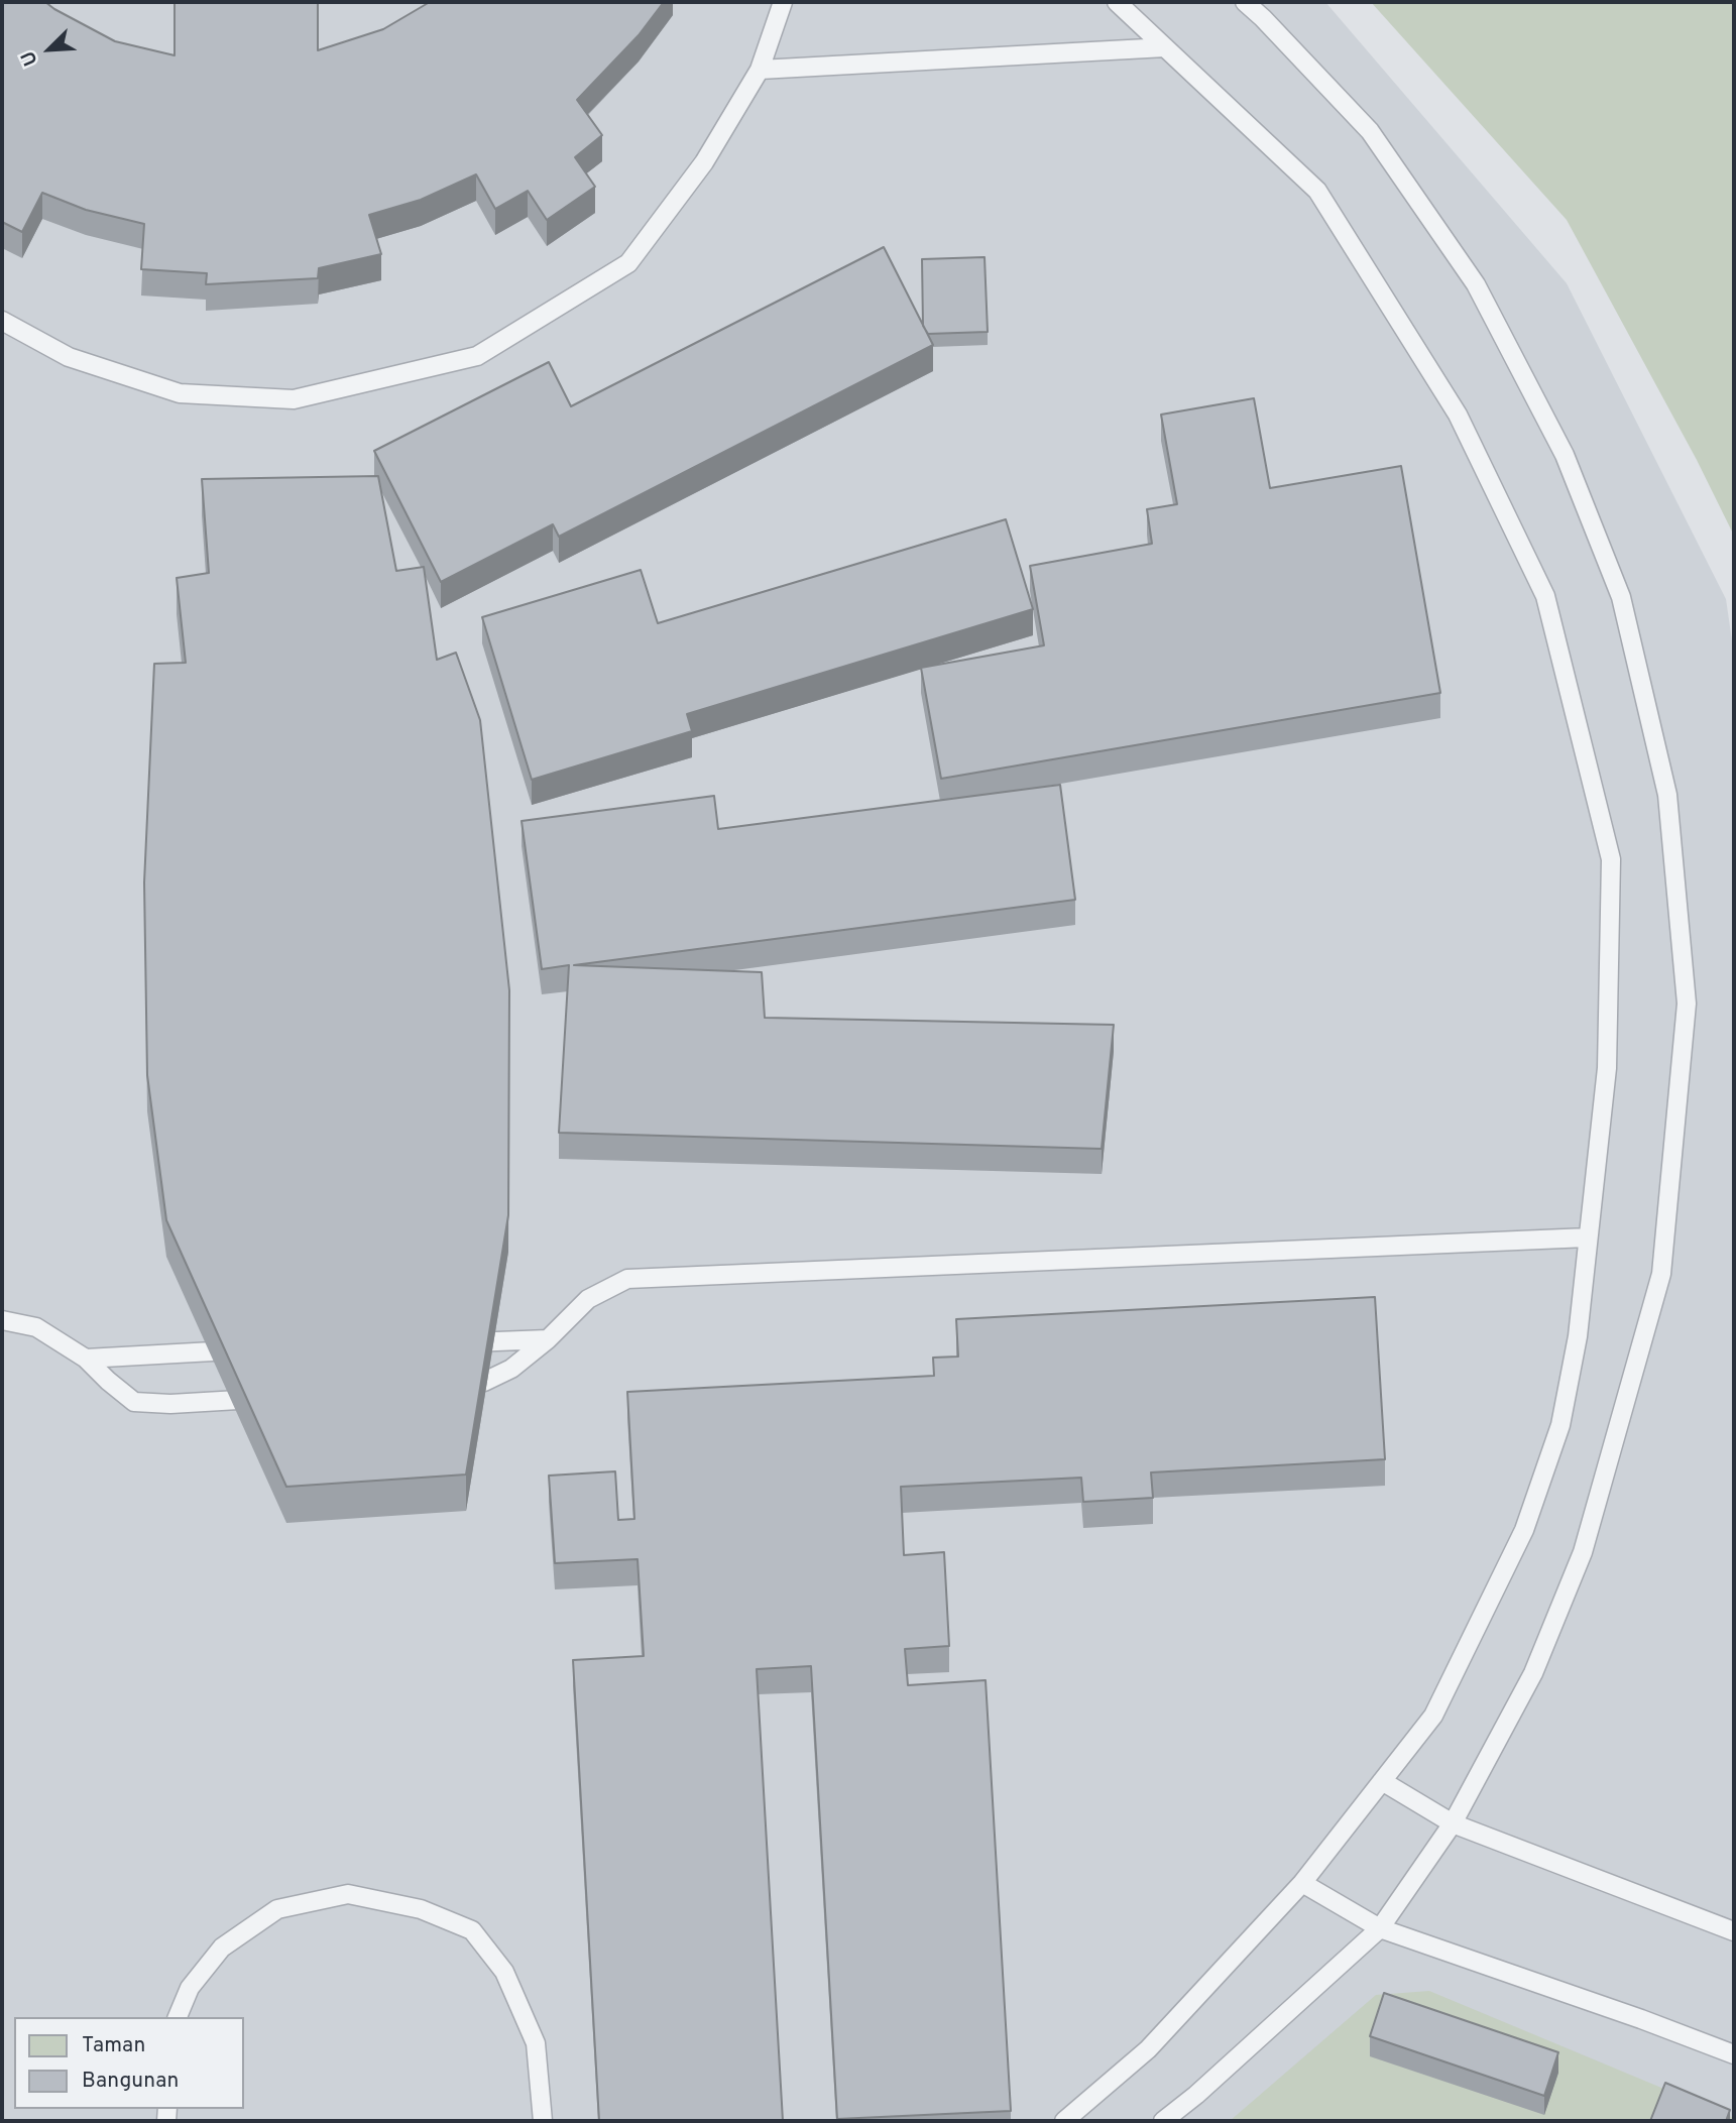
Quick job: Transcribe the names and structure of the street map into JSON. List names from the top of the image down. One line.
{"legend":["Taman","Bangunan"],"north":"bottom left"}
